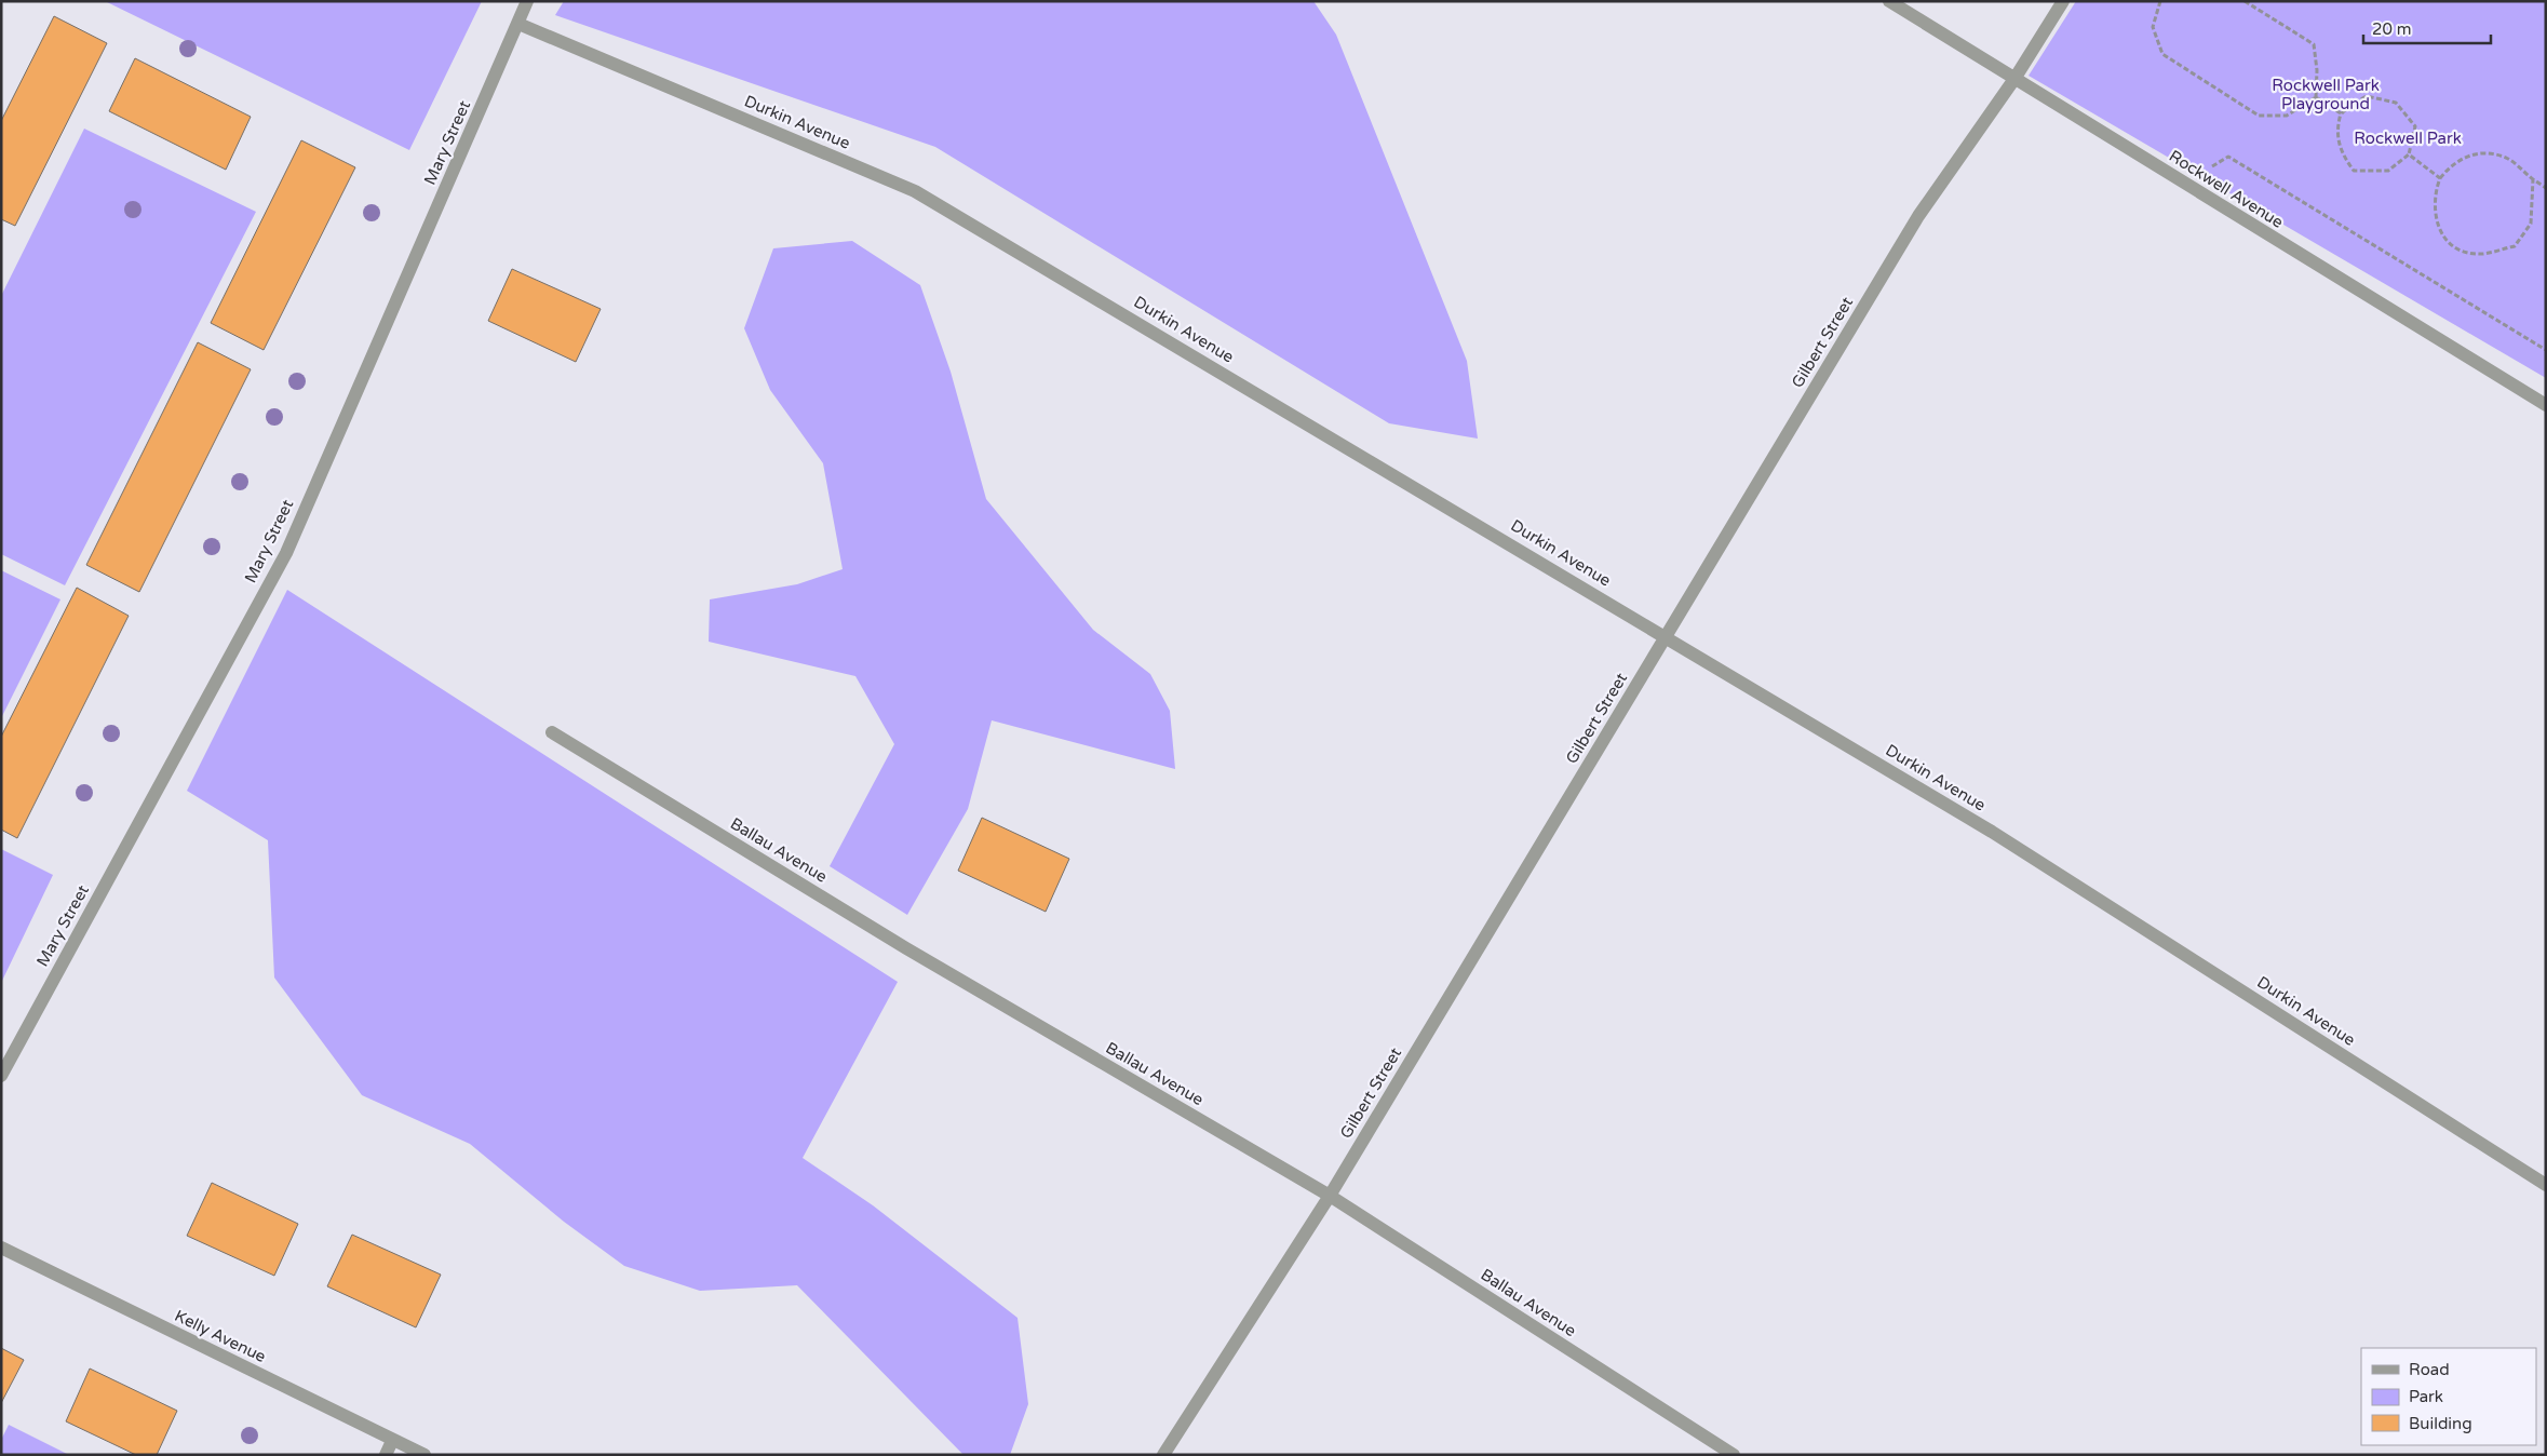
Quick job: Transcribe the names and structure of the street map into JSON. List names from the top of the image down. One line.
{"streets":{"street":["Durkin Avenue","Mary Street","Rockwell Avenue","Gilbert Street","Ballau Avenue","Kelly Avenue"]},"crossings":[["Durkin Avenue","Mary Street"],["Durkin Avenue","Gilbert Street"],["Rockwell Avenue","Gilbert Street"],["Gilbert Street","Ballau Avenue"]],"parks":["Rockwell Park Playground","Rockwell Park"],"legend":["Road","Park","Building"],"scale_bar":"20 m"}
